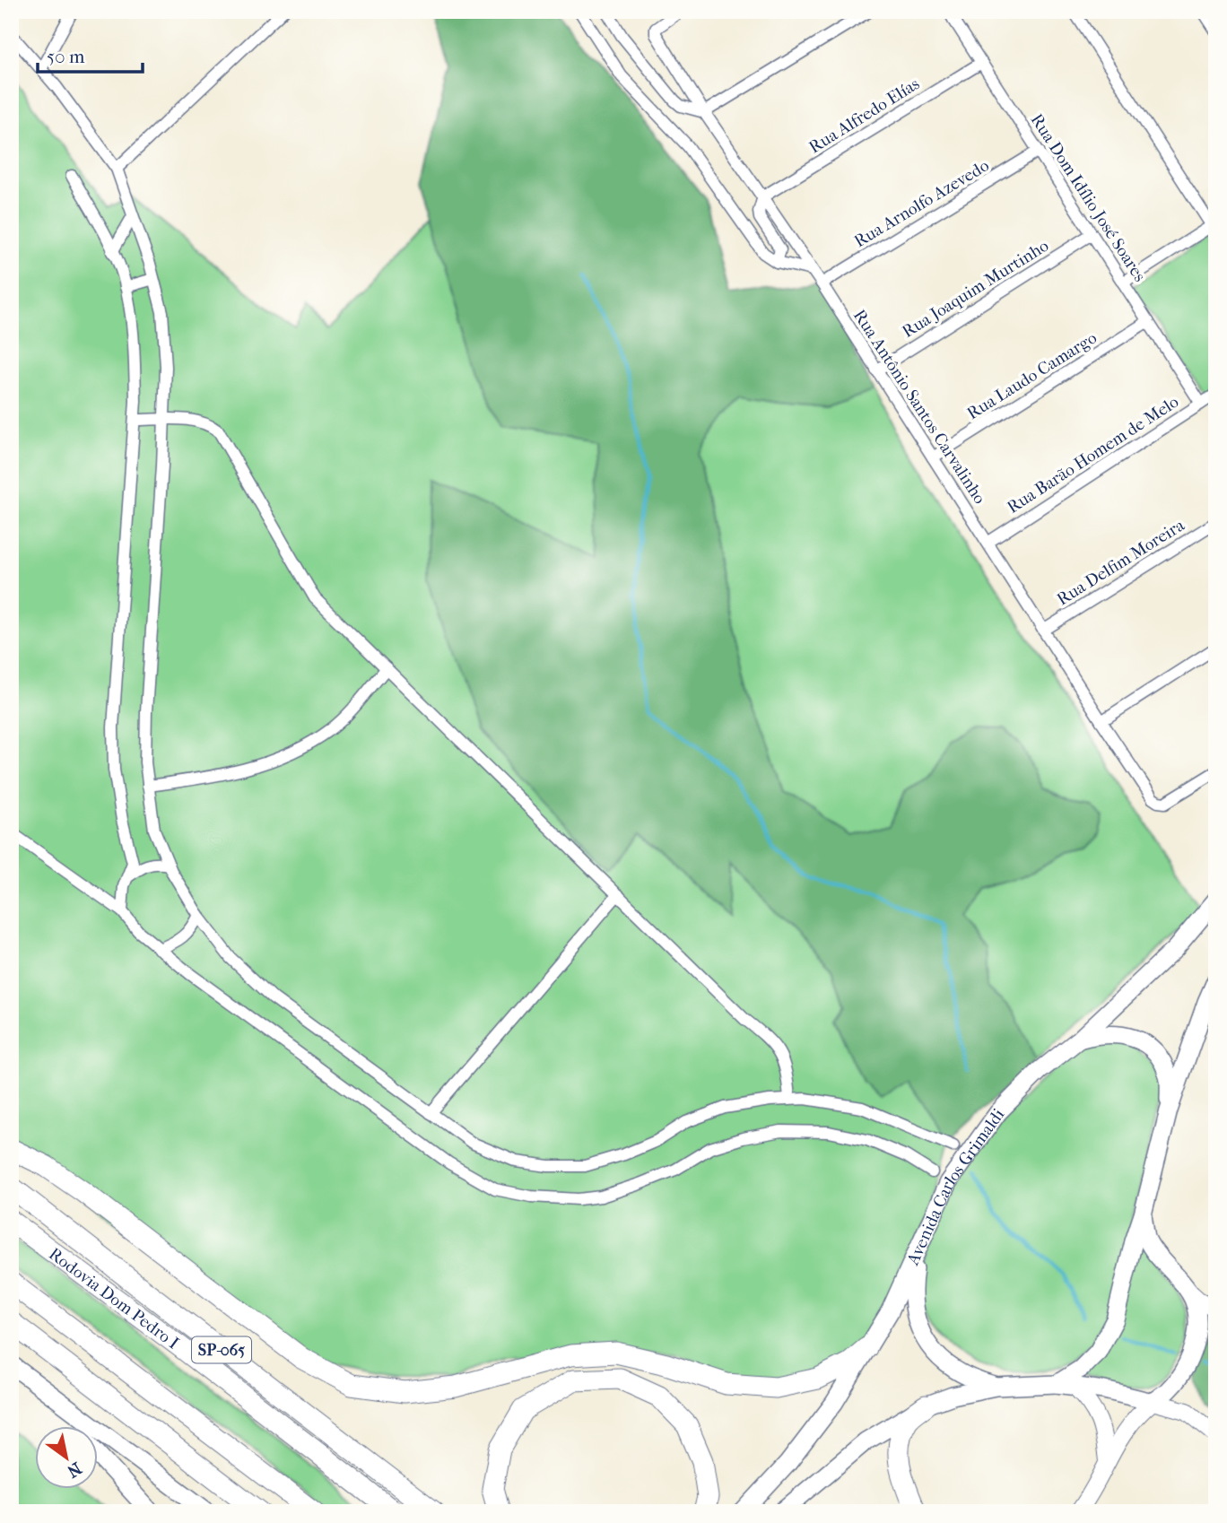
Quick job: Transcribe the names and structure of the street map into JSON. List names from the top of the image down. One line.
{"streets":{"highway":["Rodovia Dom Pedro I","SP-065"],"main road":["Avenida Carlos Grimaldi"],"street":["Rua Alfredo Elías","Rua Dom Idílio José Soares","Rua Arnolfo Azevedo","Rua Joaquim Murtinho","Rua Laudo Camargo","Rua Antônio Santos Carvalinho","Rua Barão Homem de Melo","Rua Delfim Moreira"]},"crossings":[["Rua Alfredo Elías","Rua Dom Idílio José Soares"],["Rua Alfredo Elías","Rua Antônio Santos Carvalinho"],["Rua Dom Idílio José Soares","Rua Arnolfo Azevedo"],["Rua Dom Idílio José Soares","Rua Joaquim Murtinho"],["Rua Dom Idílio José Soares","Rua Laudo Camargo"],["Rua Dom Idílio José Soares","Rua Barão Homem de Melo"],["Rua Arnolfo Azevedo","Rua Antônio Santos Carvalinho"],["Rua Joaquim Murtinho","Rua Antônio Santos Carvalinho"],["Rua Laudo Camargo","Rua Antônio Santos Carvalinho"],["Rua Antônio Santos Carvalinho","Rua Barão Homem de Melo"],["Rua Antônio Santos Carvalinho","Rua Delfim Moreira"]],"scale_bar":"50 m","north":"bottom right"}
